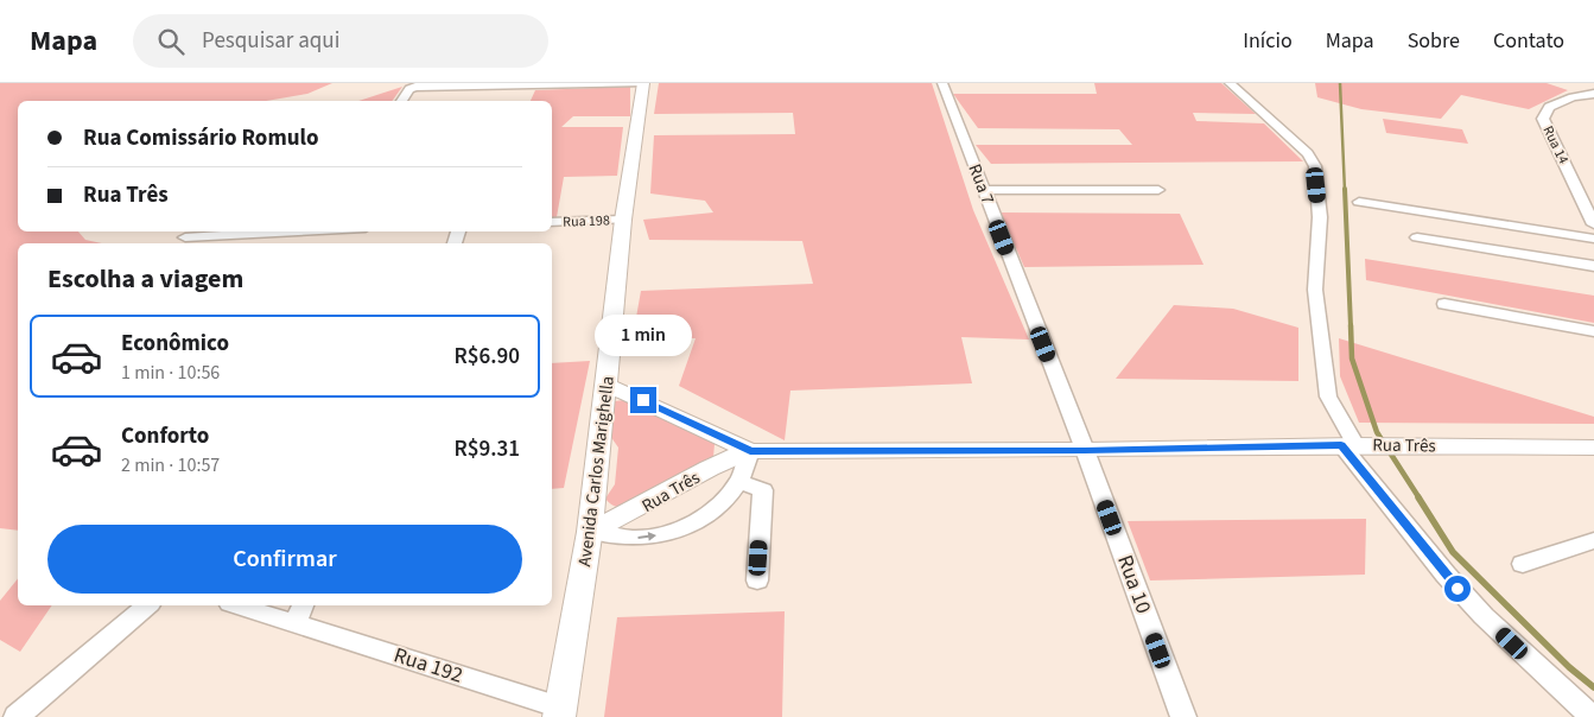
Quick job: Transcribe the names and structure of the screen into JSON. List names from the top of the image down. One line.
{"streets":{"main road":["Rua Três","Avenida Carlos Marighella"],"street":["Rua 14","Rua 7","Rua 198","Rua 10","Rua 192"]},"crossings":[["Rua 7","Rua Três"],["Rua 7","Rua 10"],["Rua 198","Avenida Carlos Marighella"],["Rua Três","Avenida Carlos Marighella"],["Rua Três","Rua 10"],["Avenida Carlos Marighella","Rua 192"]],"page":{"header":"Mapa","search":"Pesquisar aqui","nav":["Início","Mapa","Sobre","Contato"],"banner":["Rua Comissário Romulo","Rua Três"],"heading":"Escolha a viagem","bubble":"1 min","list":[{"name":"Econômico","note":"1 min · 10:56","value":"R$6.90"},{"name":"Conforto","note":"2 min · 10:57","value":"R$9.31"}],"buttons":"Confirmar"}}
